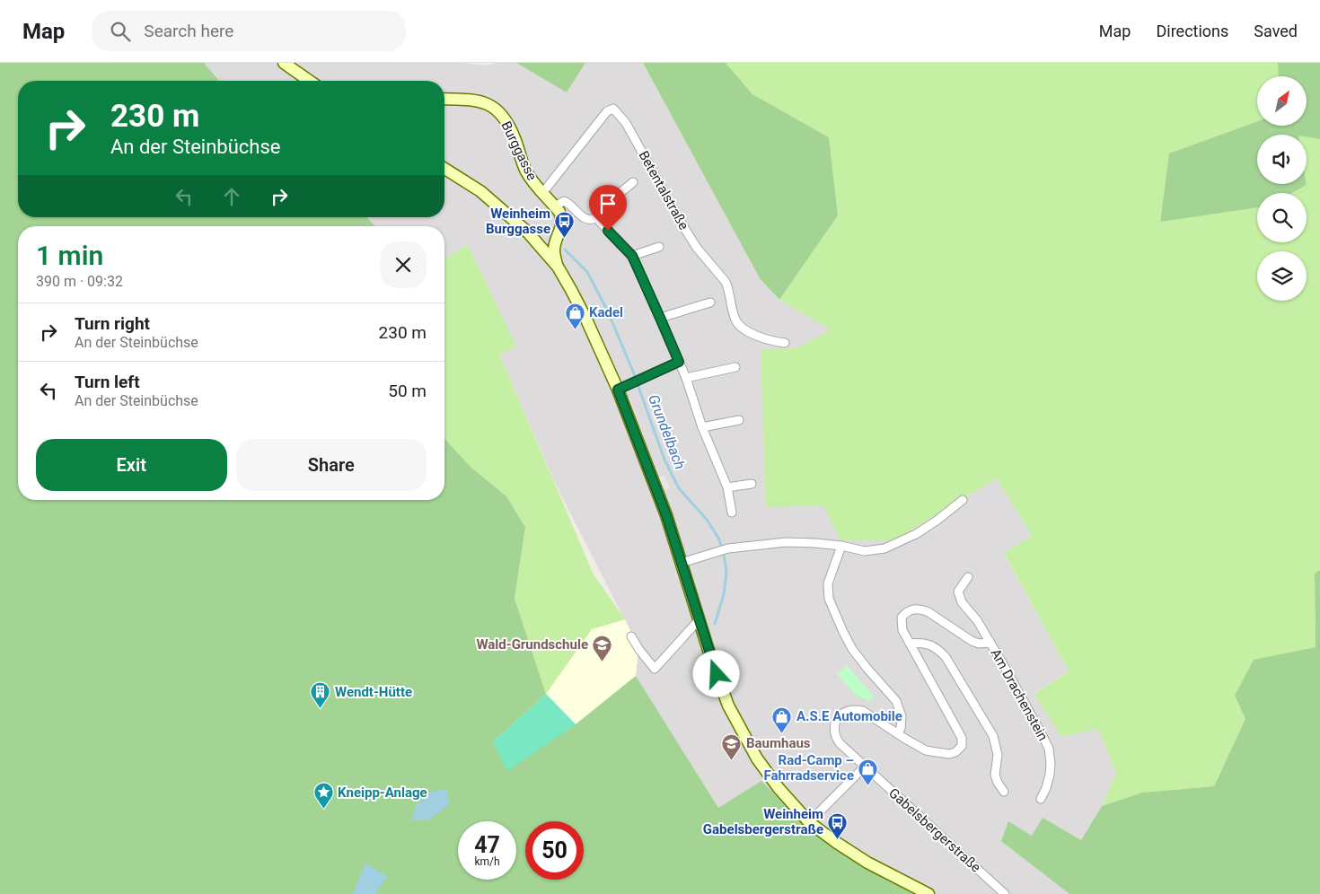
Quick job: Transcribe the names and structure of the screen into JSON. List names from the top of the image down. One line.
{"streets":{"main road":["Burggasse"],"street":["Betentalstraße","Am Drachenstein","Gabelsbergerstraße"]},"crossings":[["Burggasse","Betentalstraße"],["Am Drachenstein","Gabelsbergerstraße"]],"water":["Grundelbach"],"places":{"bus stop":["Weinheim Burggasse","Weinheim Gabelsbergerstraße"],"shop":["Kadel","A.S.E Automobile","Rad-Camp – Fahrradservice"],"school or university":["Wald-Grundschule","Baumhaus"],"building":["Wendt-Hütte"],"place":["Kneipp-Anlage"]},"north":"top right","page":{"header":"Map","search":"Search here","nav":["Map","Directions","Saved"],"turn":["230 m","An der Steinbüchse"],"heading":["1 min","390 m · 09:32"],"list":[{"name":"Turn right","note":"An der Steinbüchse","value":"230 m"},{"name":"Turn left","note":"An der Steinbüchse","value":"50 m"}],"buttons":["Exit","Share"],"speed":"47 km/h","limit":"50"}}
